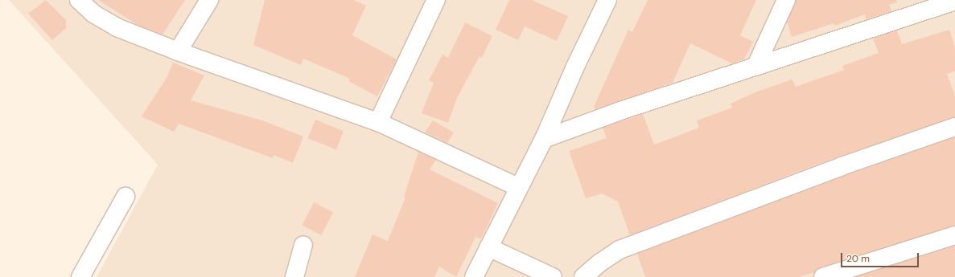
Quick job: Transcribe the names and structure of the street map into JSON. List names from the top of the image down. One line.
{"scale_bar":"20 m"}
